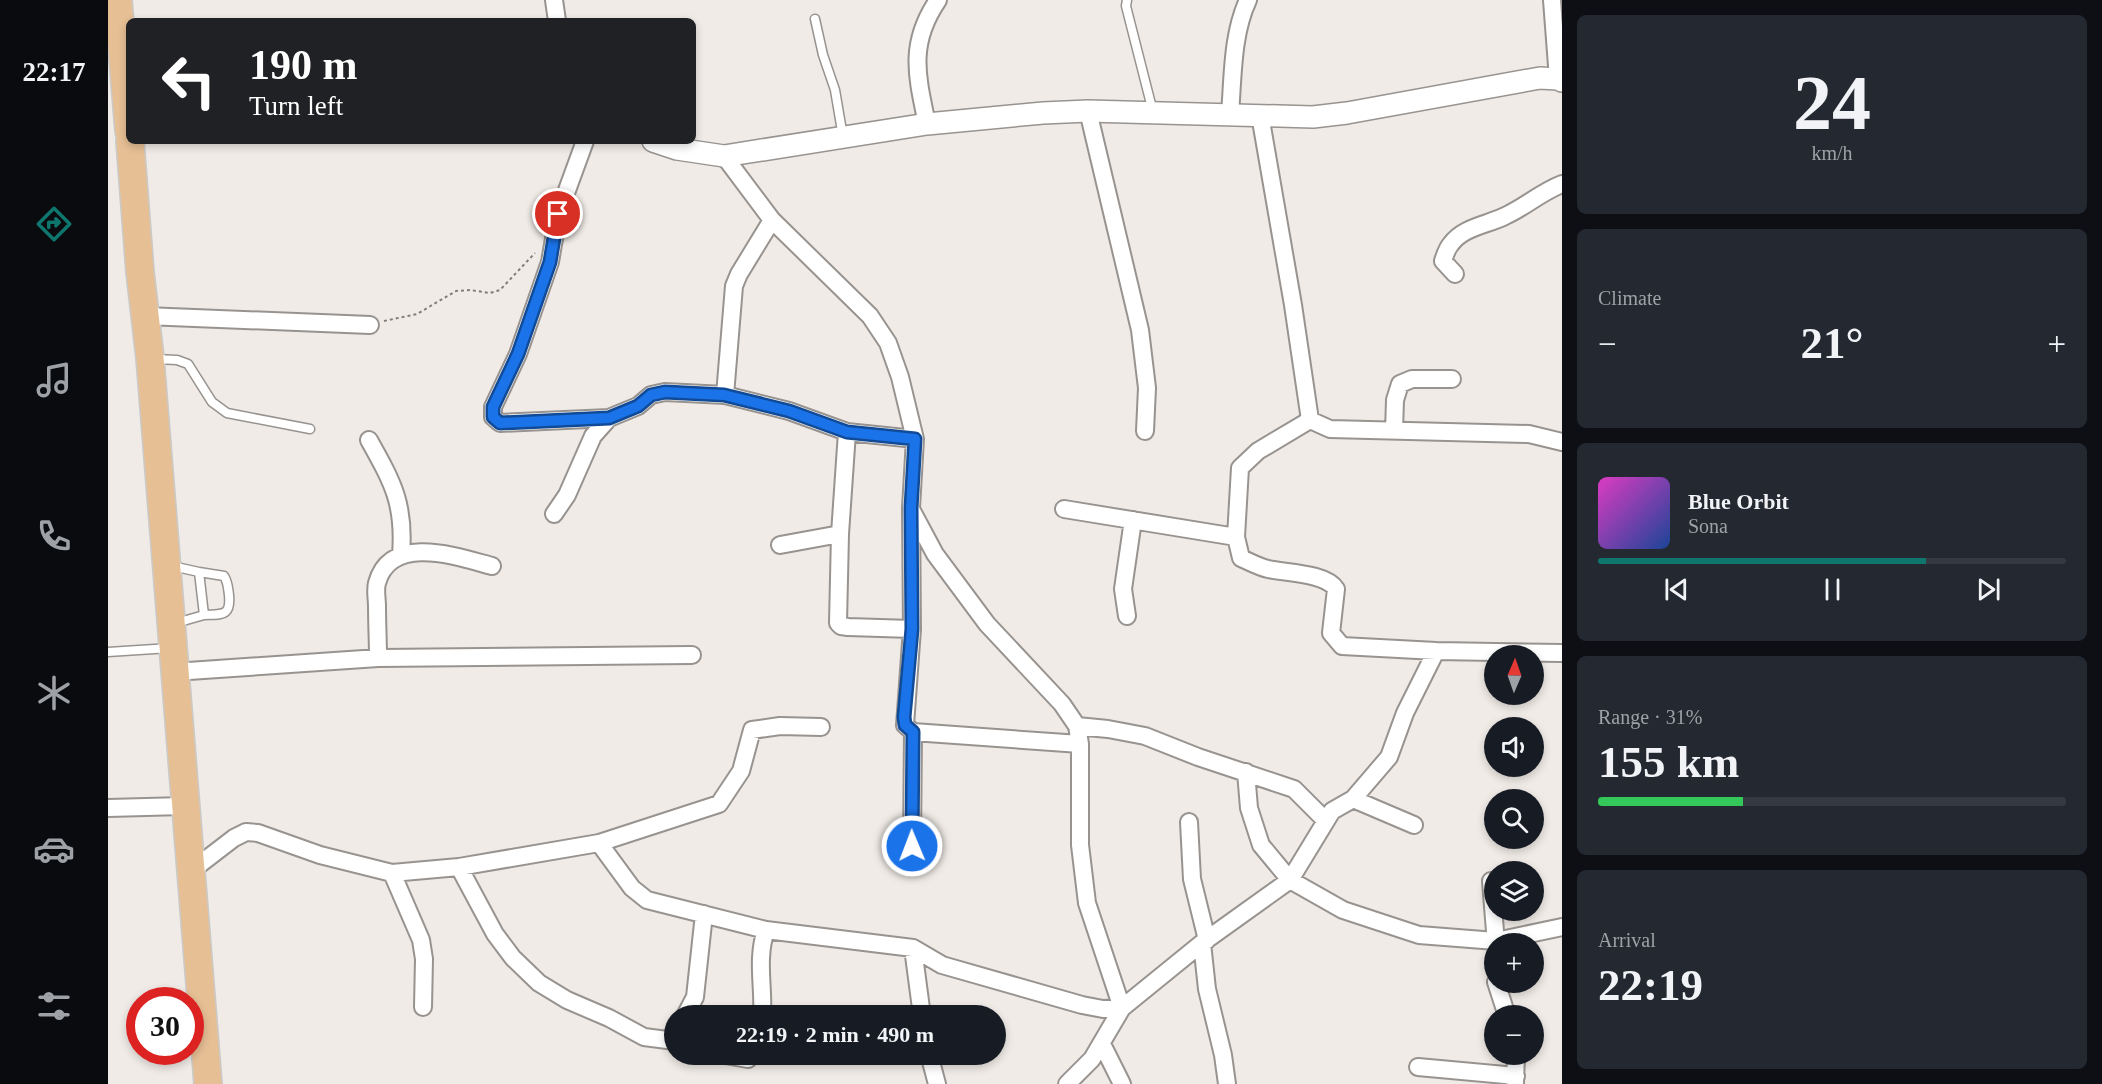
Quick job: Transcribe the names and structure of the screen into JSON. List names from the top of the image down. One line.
{"north":"top","page":{"tabs":"22:17","tile":[["24","km/h"],"Climate",["Range · 31%","155 km"],["Arrival","22:19"]],"turn":["190 m","Turn left"],"heat":["−","21°","+"],"song":["Blue Orbit","Sona"],"map_buttons":["+","−"],"limit":"30","trip":"22:19 · 2 min · 490 m"}}
